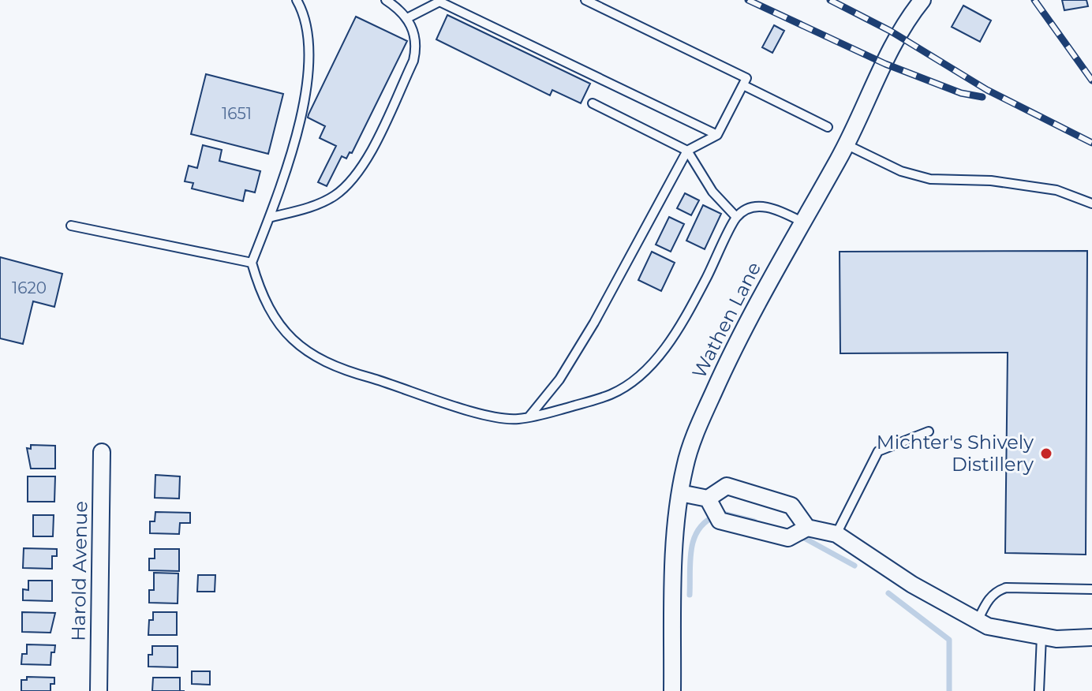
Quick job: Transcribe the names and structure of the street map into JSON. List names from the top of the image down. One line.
{"streets":{"street":["Wathen Lane","Harold Avenue"]},"places":["Michter's Shively Distillery"],"house_numbers":["1651","1620"]}
